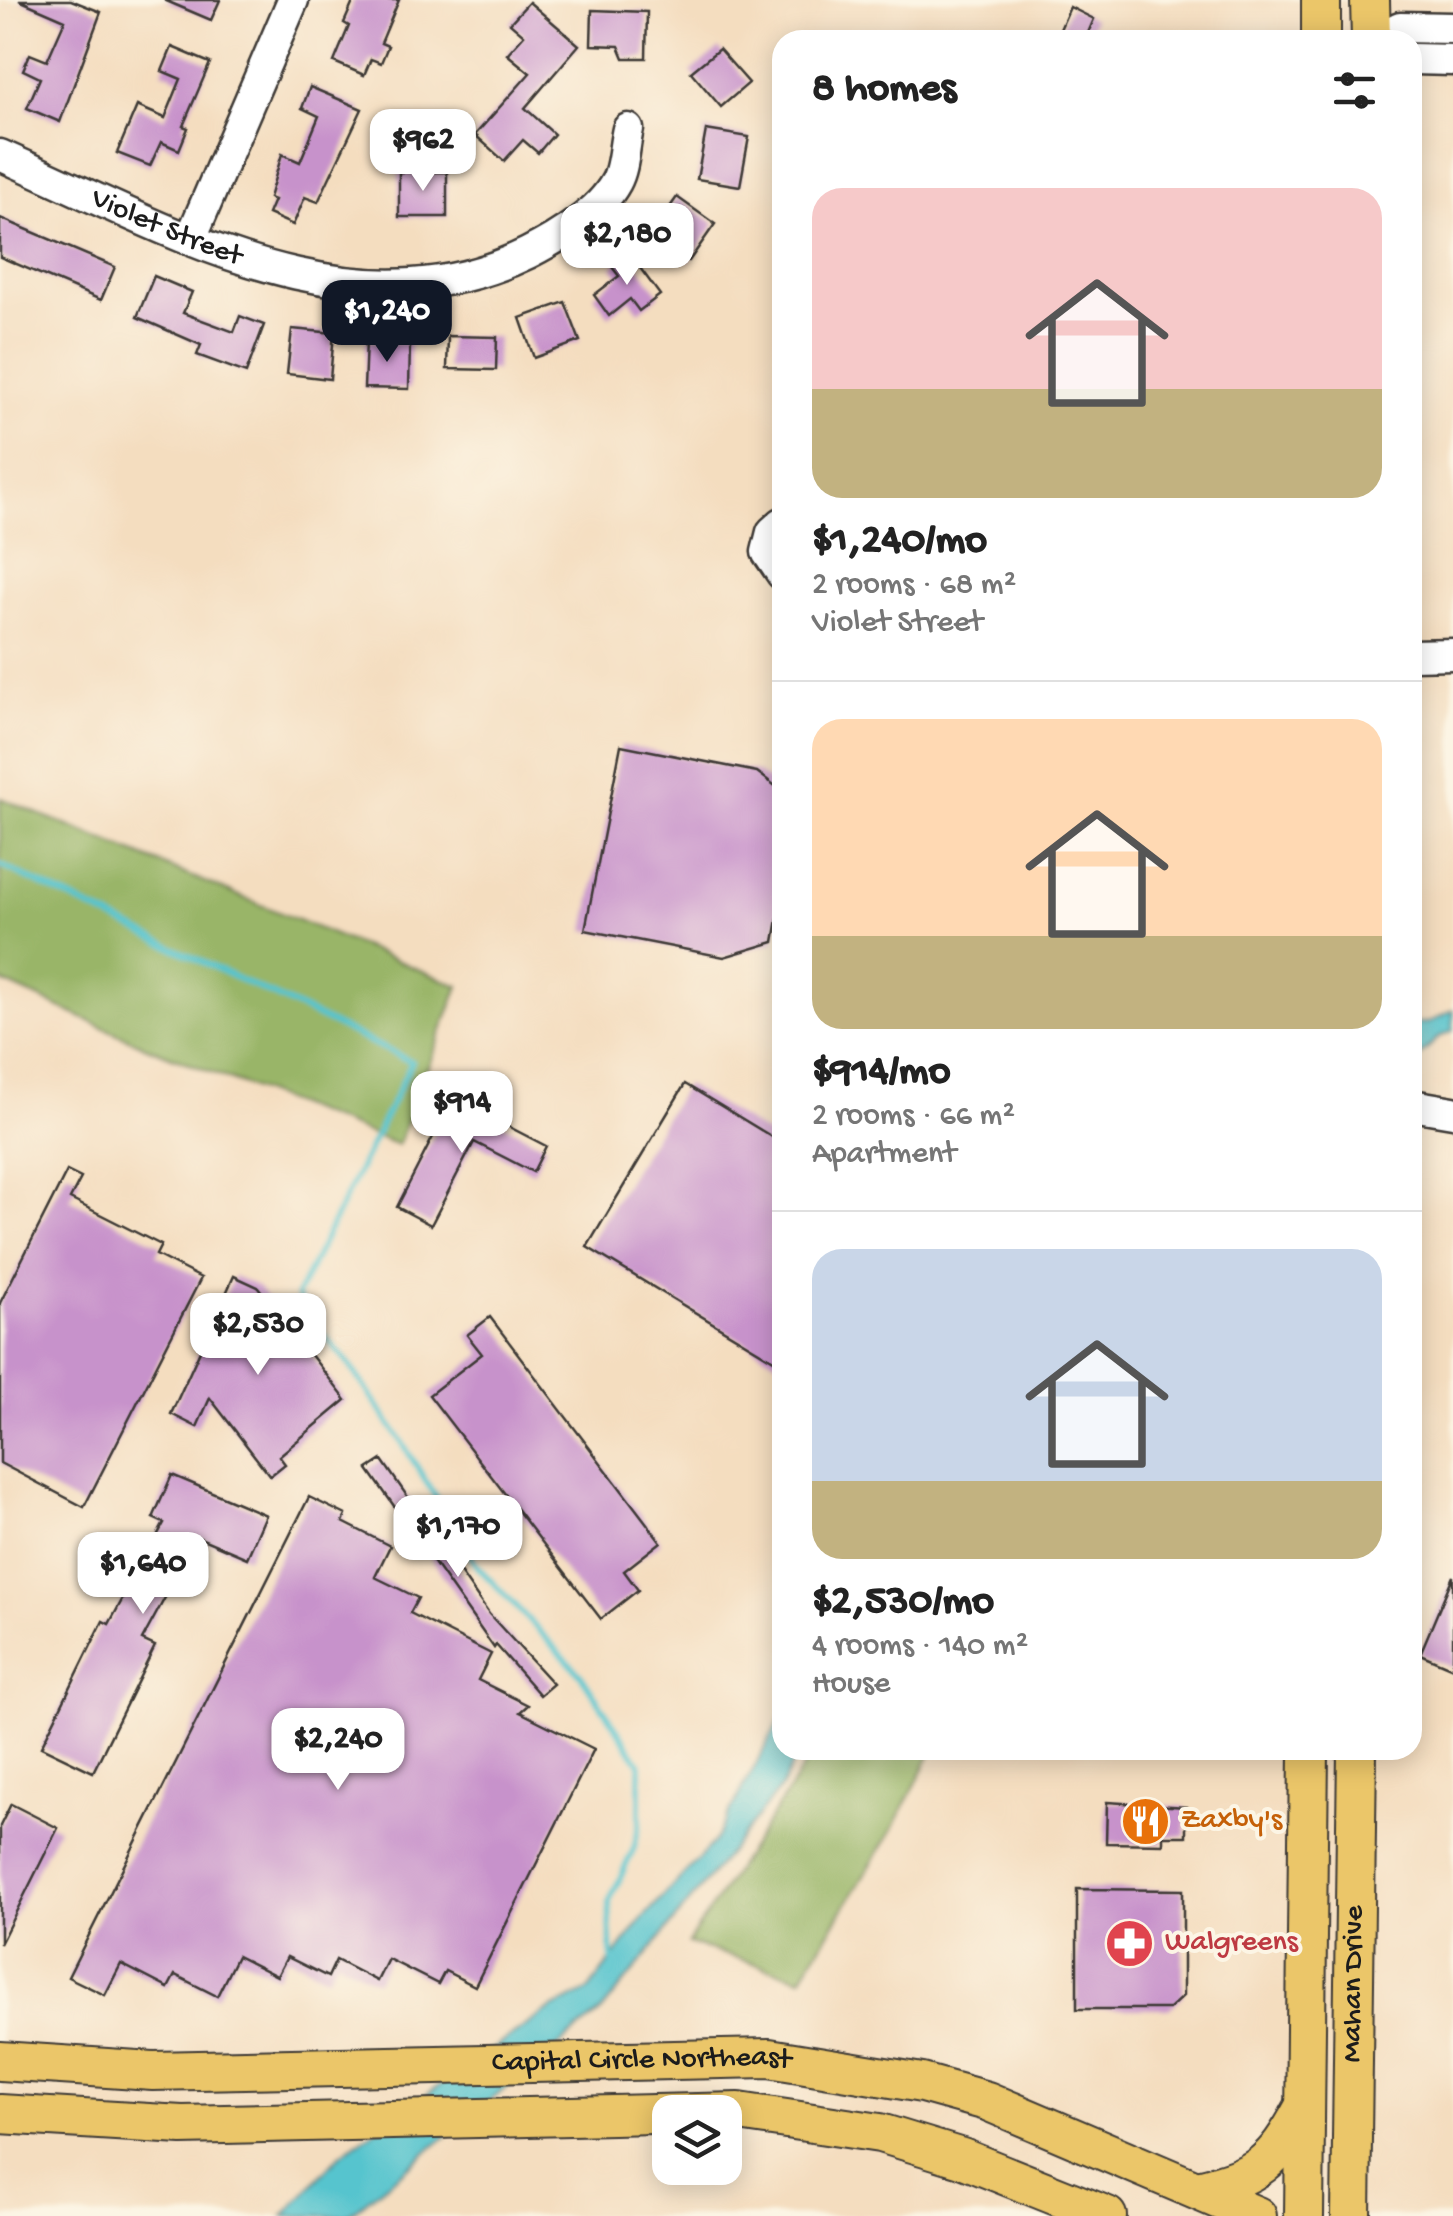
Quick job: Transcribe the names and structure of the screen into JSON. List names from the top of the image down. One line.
{"streets":{"main road":["Mahan Drive","Capital Circle Northeast"],"street":["Violet Street"]},"places":{"restaurant":["Zaxby's"],"pharmacy":["Walgreens"]},"page":{"heading":"8 homes","price":["$962","$2,180","$1,240","$914","$2,530","$1,170","$1,640","$2,240"],"list":[{"name":"$1,240/mo","note":"2 rooms · 68 m² · Violet Street"},{"name":"$914/mo","note":"2 rooms · 66 m² · Apartment"},{"name":"$2,530/mo","note":"4 rooms · 140 m² · House"}]}}
